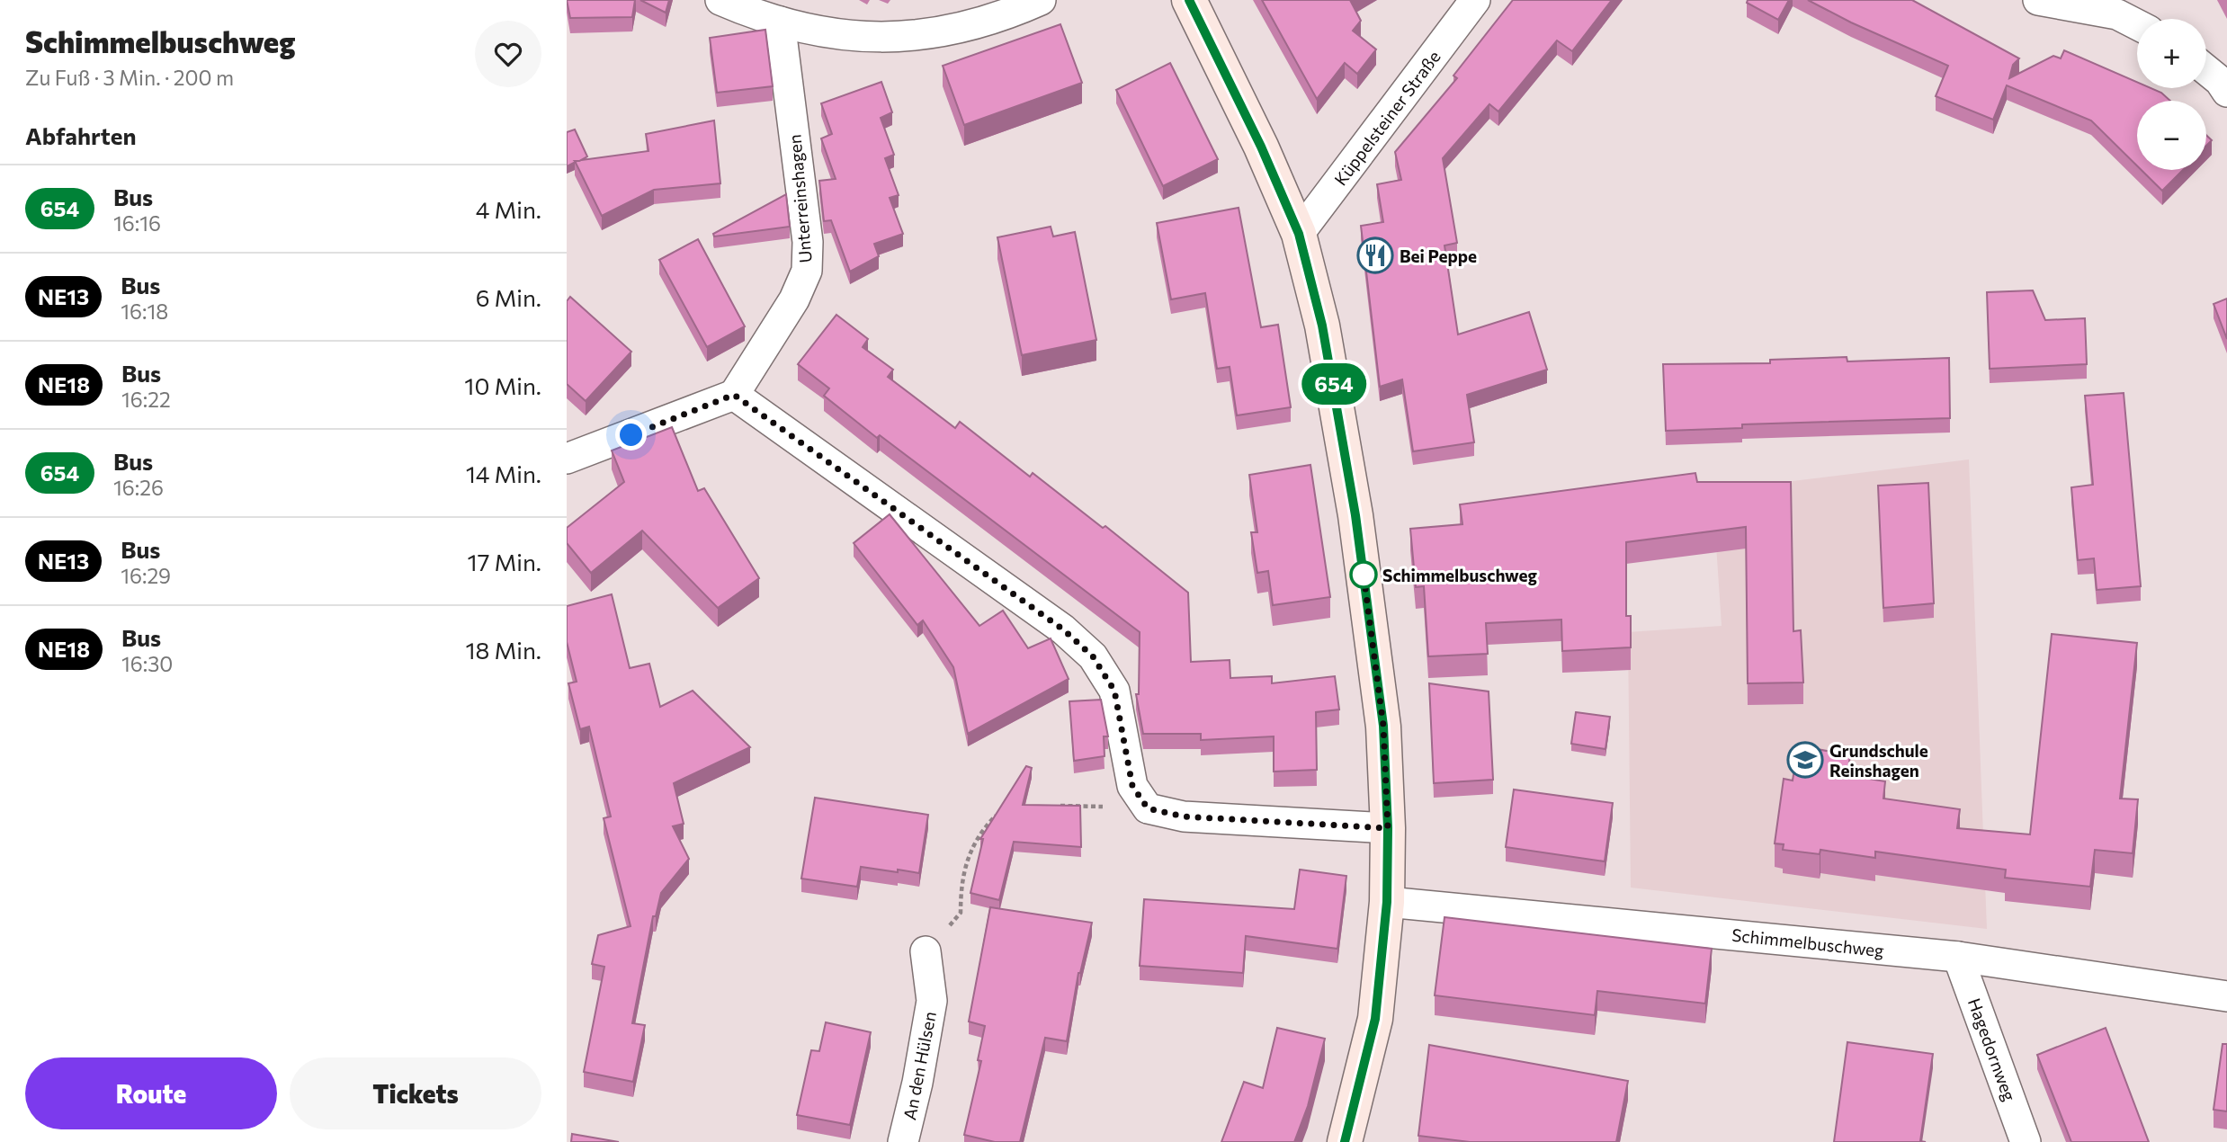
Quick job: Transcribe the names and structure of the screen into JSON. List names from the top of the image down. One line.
{"streets":{"street":["Küppelsteiner Straße","Unterreinshagen","Schimmelbuschweg","Hagedornweg","An den Hülsen"]},"crossings":[["Schimmelbuschweg","Hagedornweg"]],"places":{"restaurant":["Bei Peppe"],"other":["Schimmelbuschweg"],"school or university":["Grundschule Reinshagen"]},"lines":["bus line 654"],"page":{"heading":[["Schimmelbuschweg","Zu Fuß · 3 Min. · 200 m"],"Abfahrten"],"on_map":"654","map_buttons":["+","−"],"list":[{"mark":"654","name":"Bus","note":"16:16","value":"4 Min."},{"mark":"NE13","name":"Bus","note":"16:18","value":"6 Min."},{"mark":"NE18","name":"Bus","note":"16:22","value":"10 Min."},{"mark":"654","name":"Bus","note":"16:26","value":"14 Min."},{"mark":"NE13","name":"Bus","note":"16:29","value":"17 Min."},{"mark":"NE18","name":"Bus","note":"16:30","value":"18 Min."}],"buttons":["Route","Tickets"]}}
